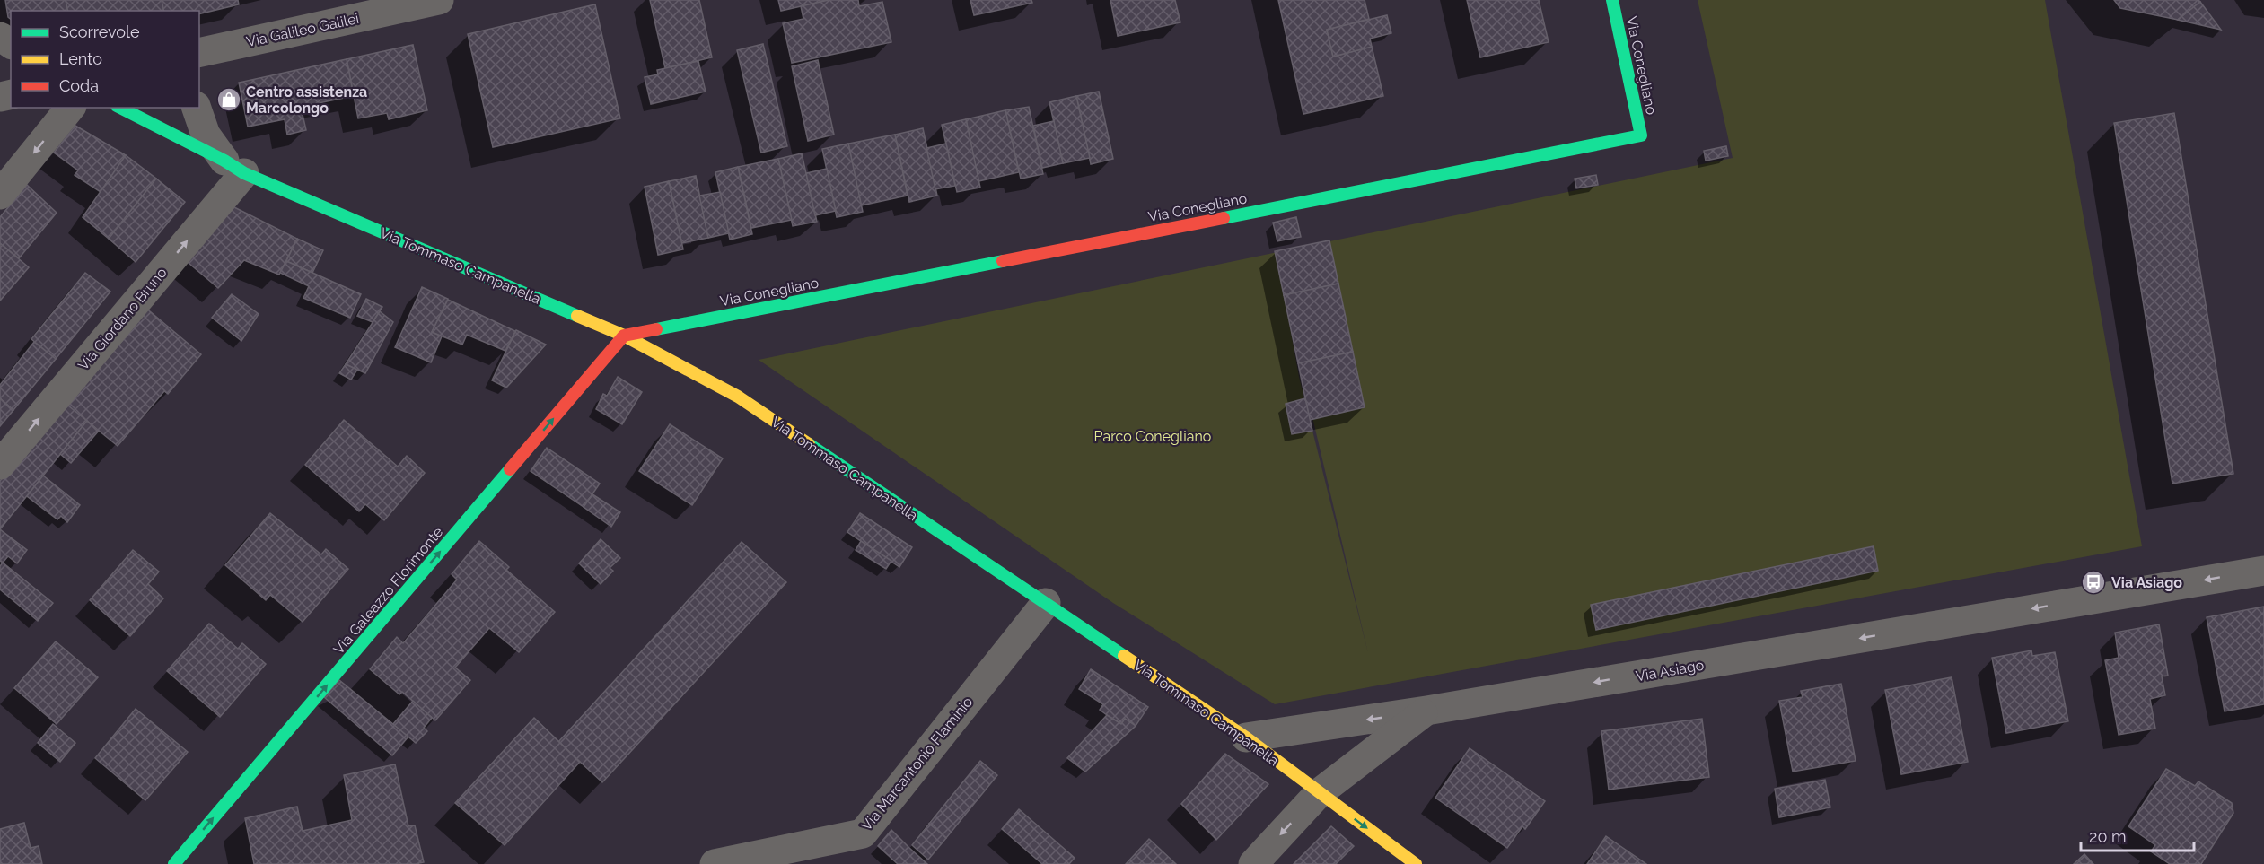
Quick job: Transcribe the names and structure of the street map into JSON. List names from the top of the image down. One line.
{"streets":{"street":["Via Galileo Galilei","Via Conegliano","Via Tommaso Campanella","Via Giordano Bruno","Via Galeazzo Florimonte","Via Asiago","Via Marcantonio Flaminio"]},"crossings":[["Via Conegliano","Via Tommaso Campanella"],["Via Conegliano","Via Galeazzo Florimonte"],["Via Tommaso Campanella","Via Giordano Bruno"],["Via Tommaso Campanella","Via Galeazzo Florimonte"],["Via Tommaso Campanella","Via Asiago"],["Via Tommaso Campanella","Via Marcantonio Flaminio"]],"one_way":["Via Giordano Bruno","Via Galeazzo Florimonte","Via Asiago"],"parks":["Parco Conegliano"],"places":{"shop":["Centro assistenza Marcolongo"],"bus stop":["Via Asiago"]},"legend":["Scorrevole","Lento","Coda"],"scale_bar":"20 m"}
